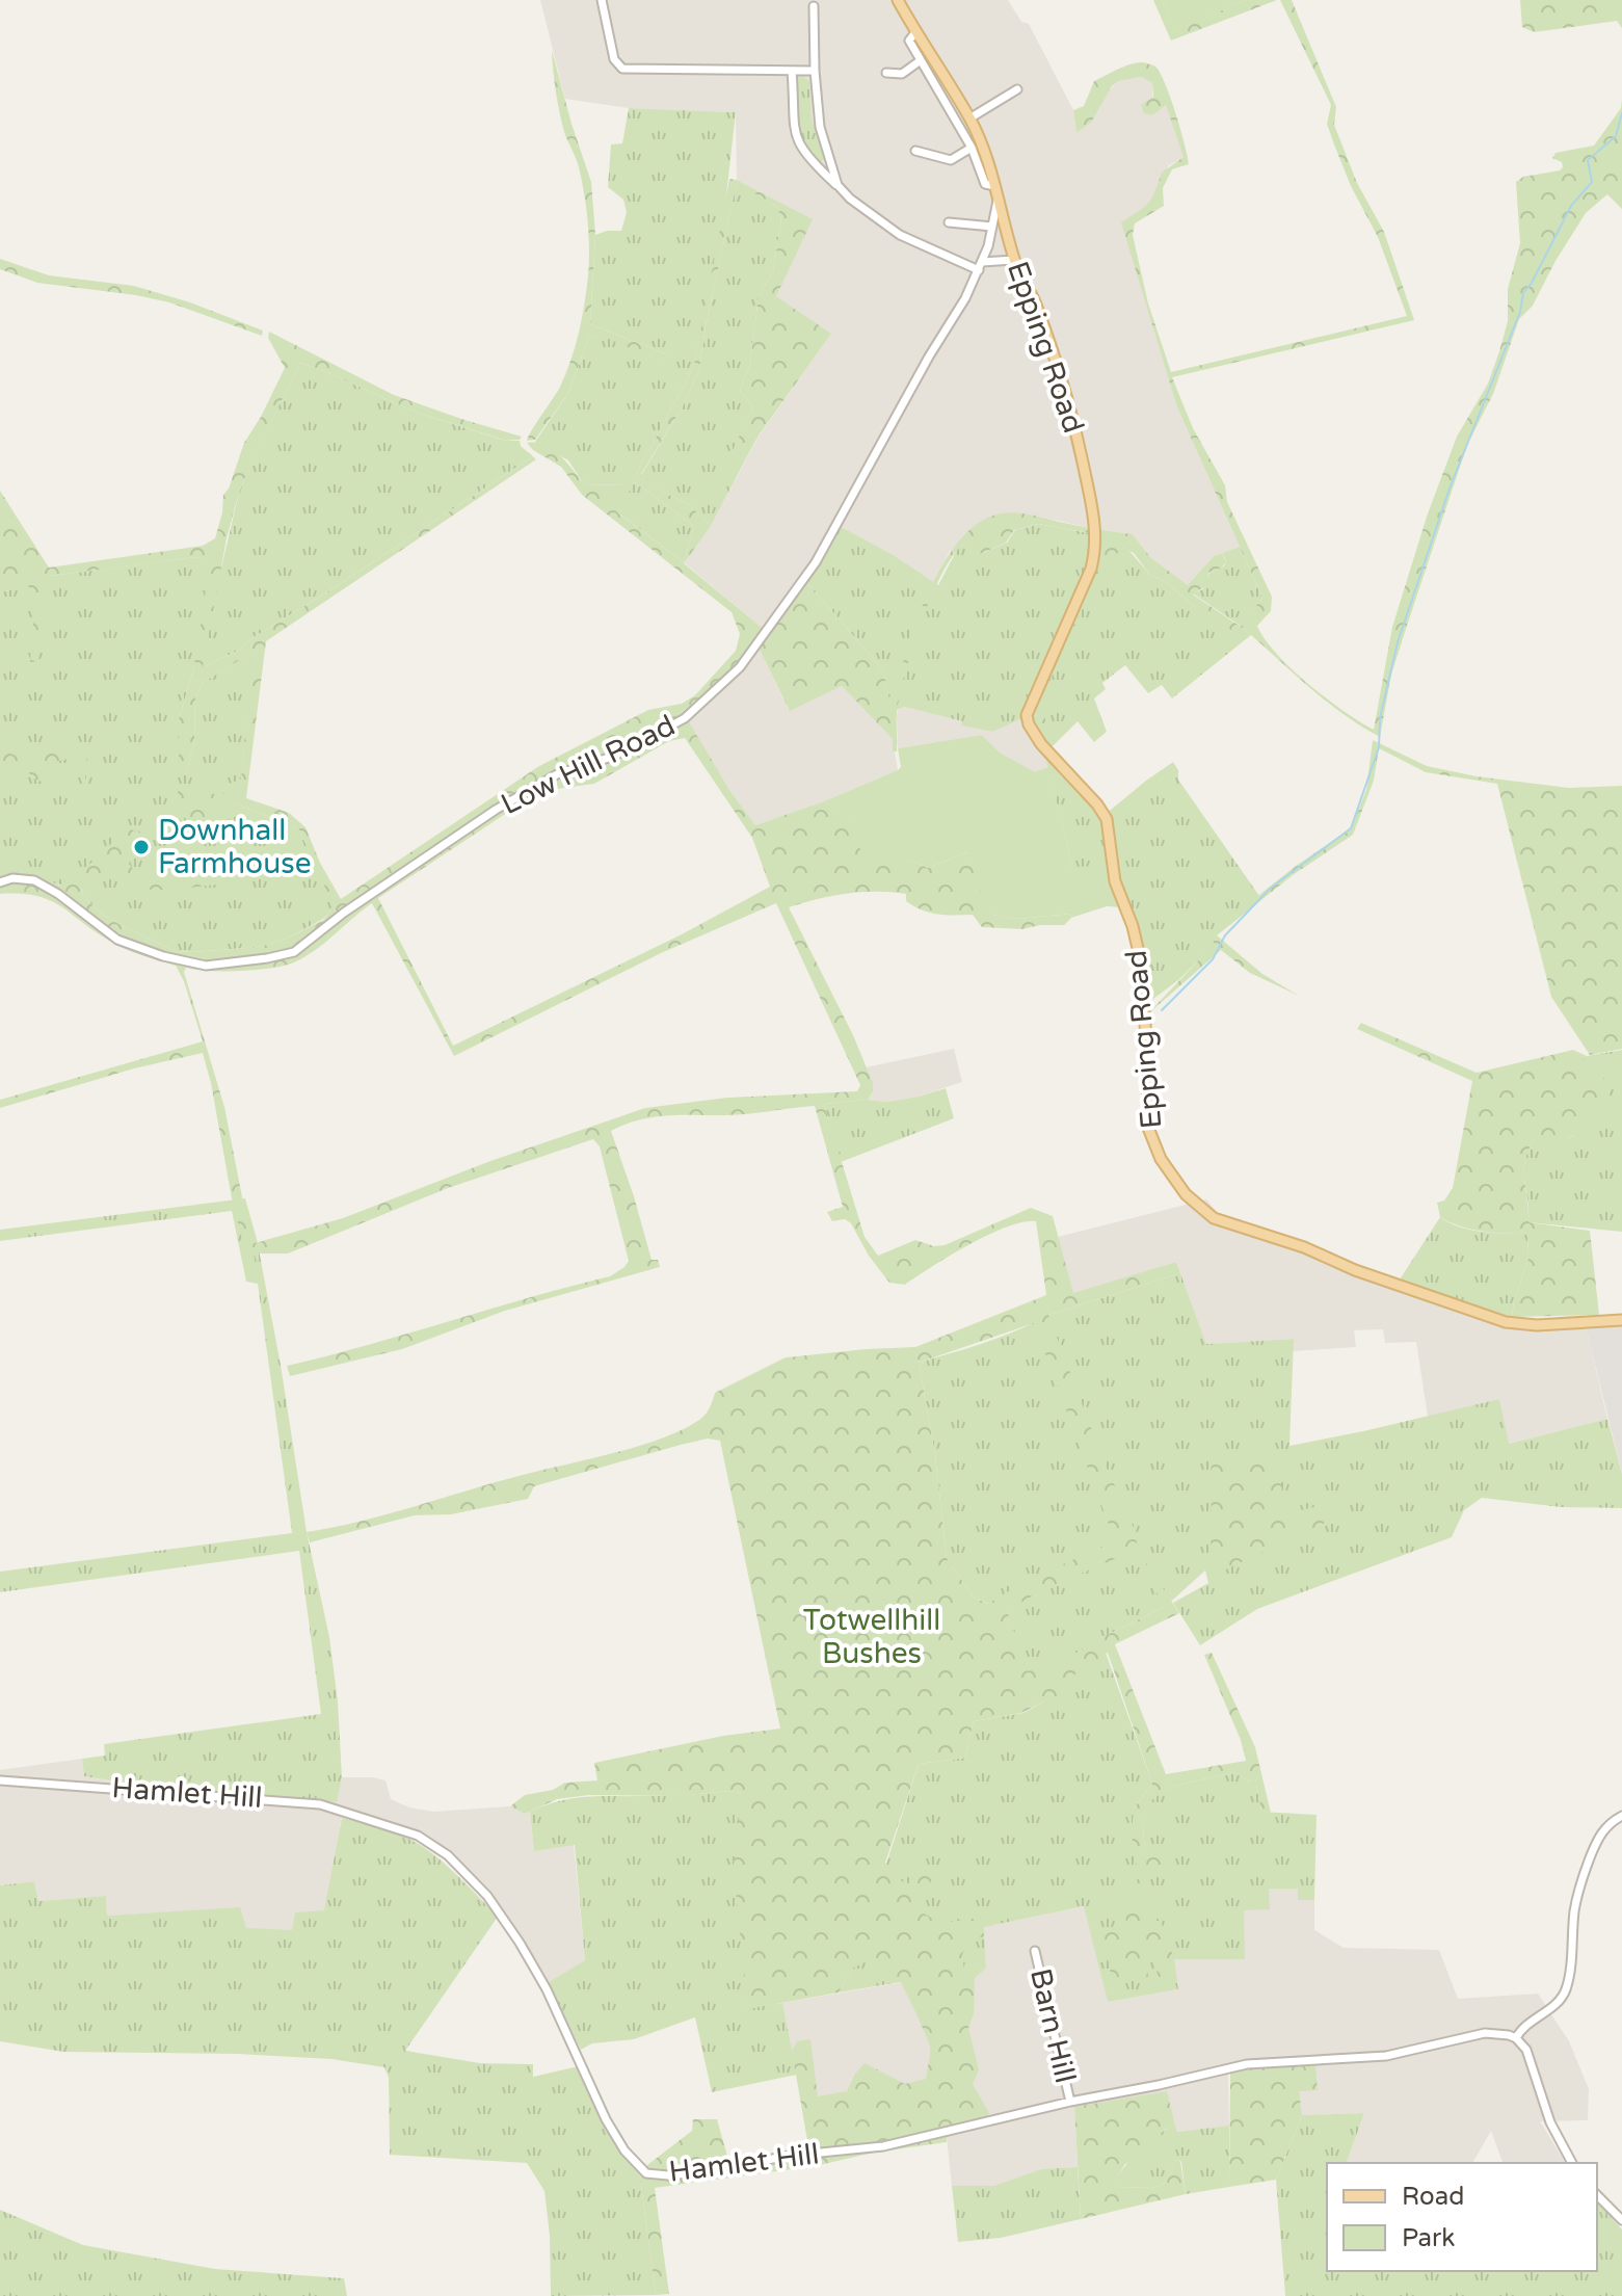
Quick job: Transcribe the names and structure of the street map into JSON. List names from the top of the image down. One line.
{"streets":{"main road":["Epping Road"],"street":["Low Hill Road","Hamlet Hill","Barn Hill"]},"crossings":[["Epping Road","Low Hill Road"],["Hamlet Hill","Barn Hill"]],"parks":["Totwellhill Bushes"],"places":["Downhall Farmhouse"],"legend":["Road","Park"]}
